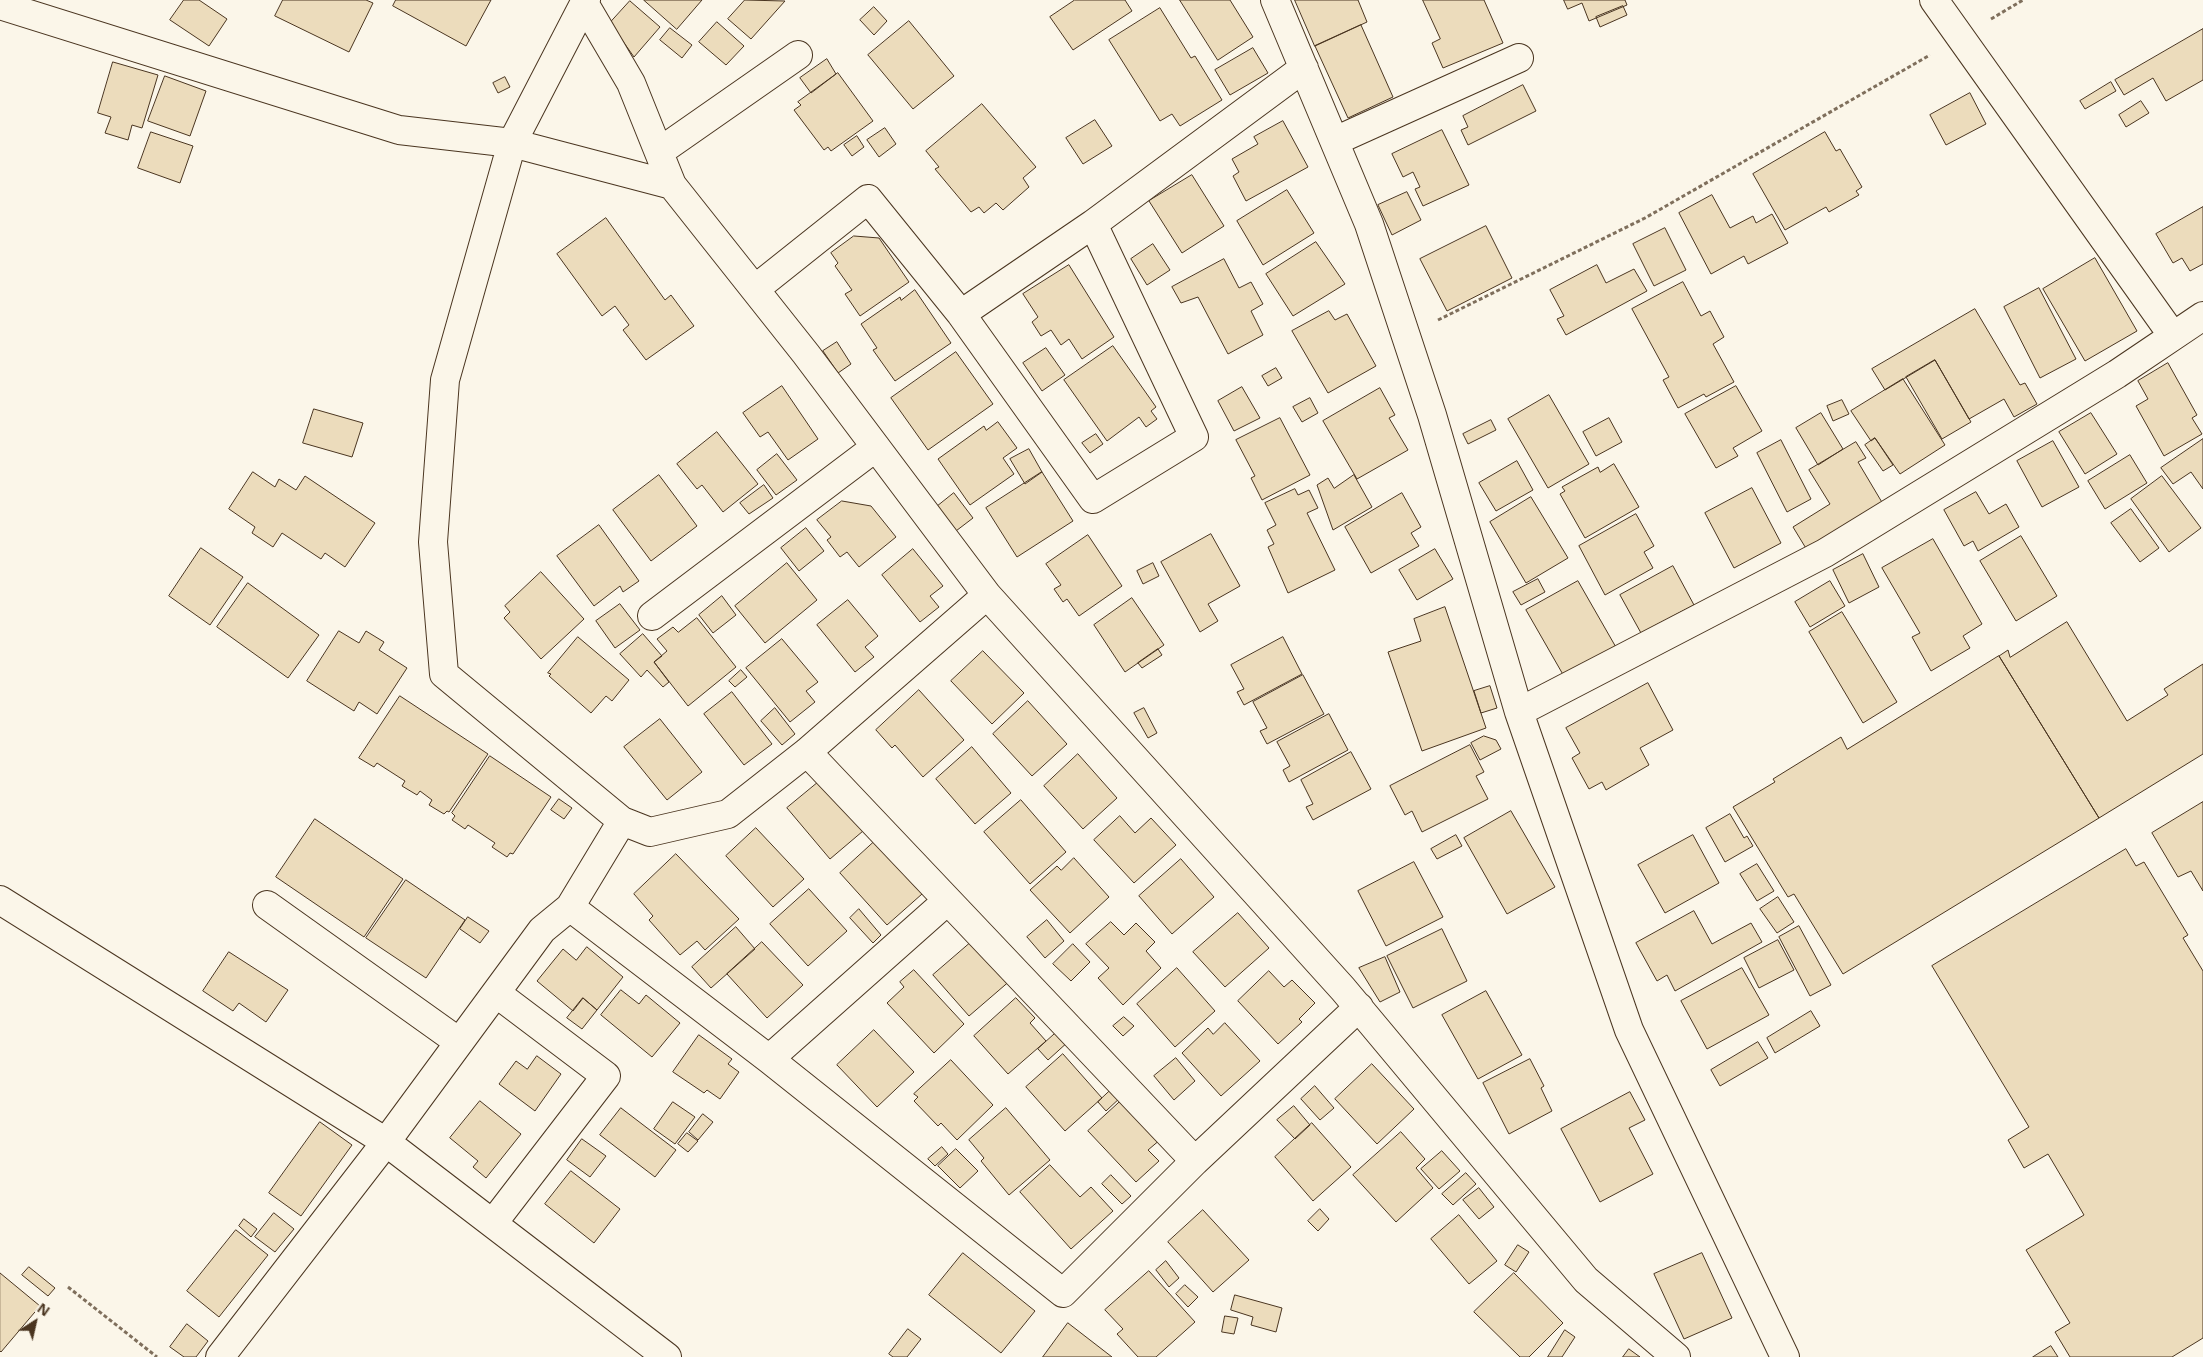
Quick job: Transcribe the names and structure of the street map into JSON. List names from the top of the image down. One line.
{"north":"top right"}
